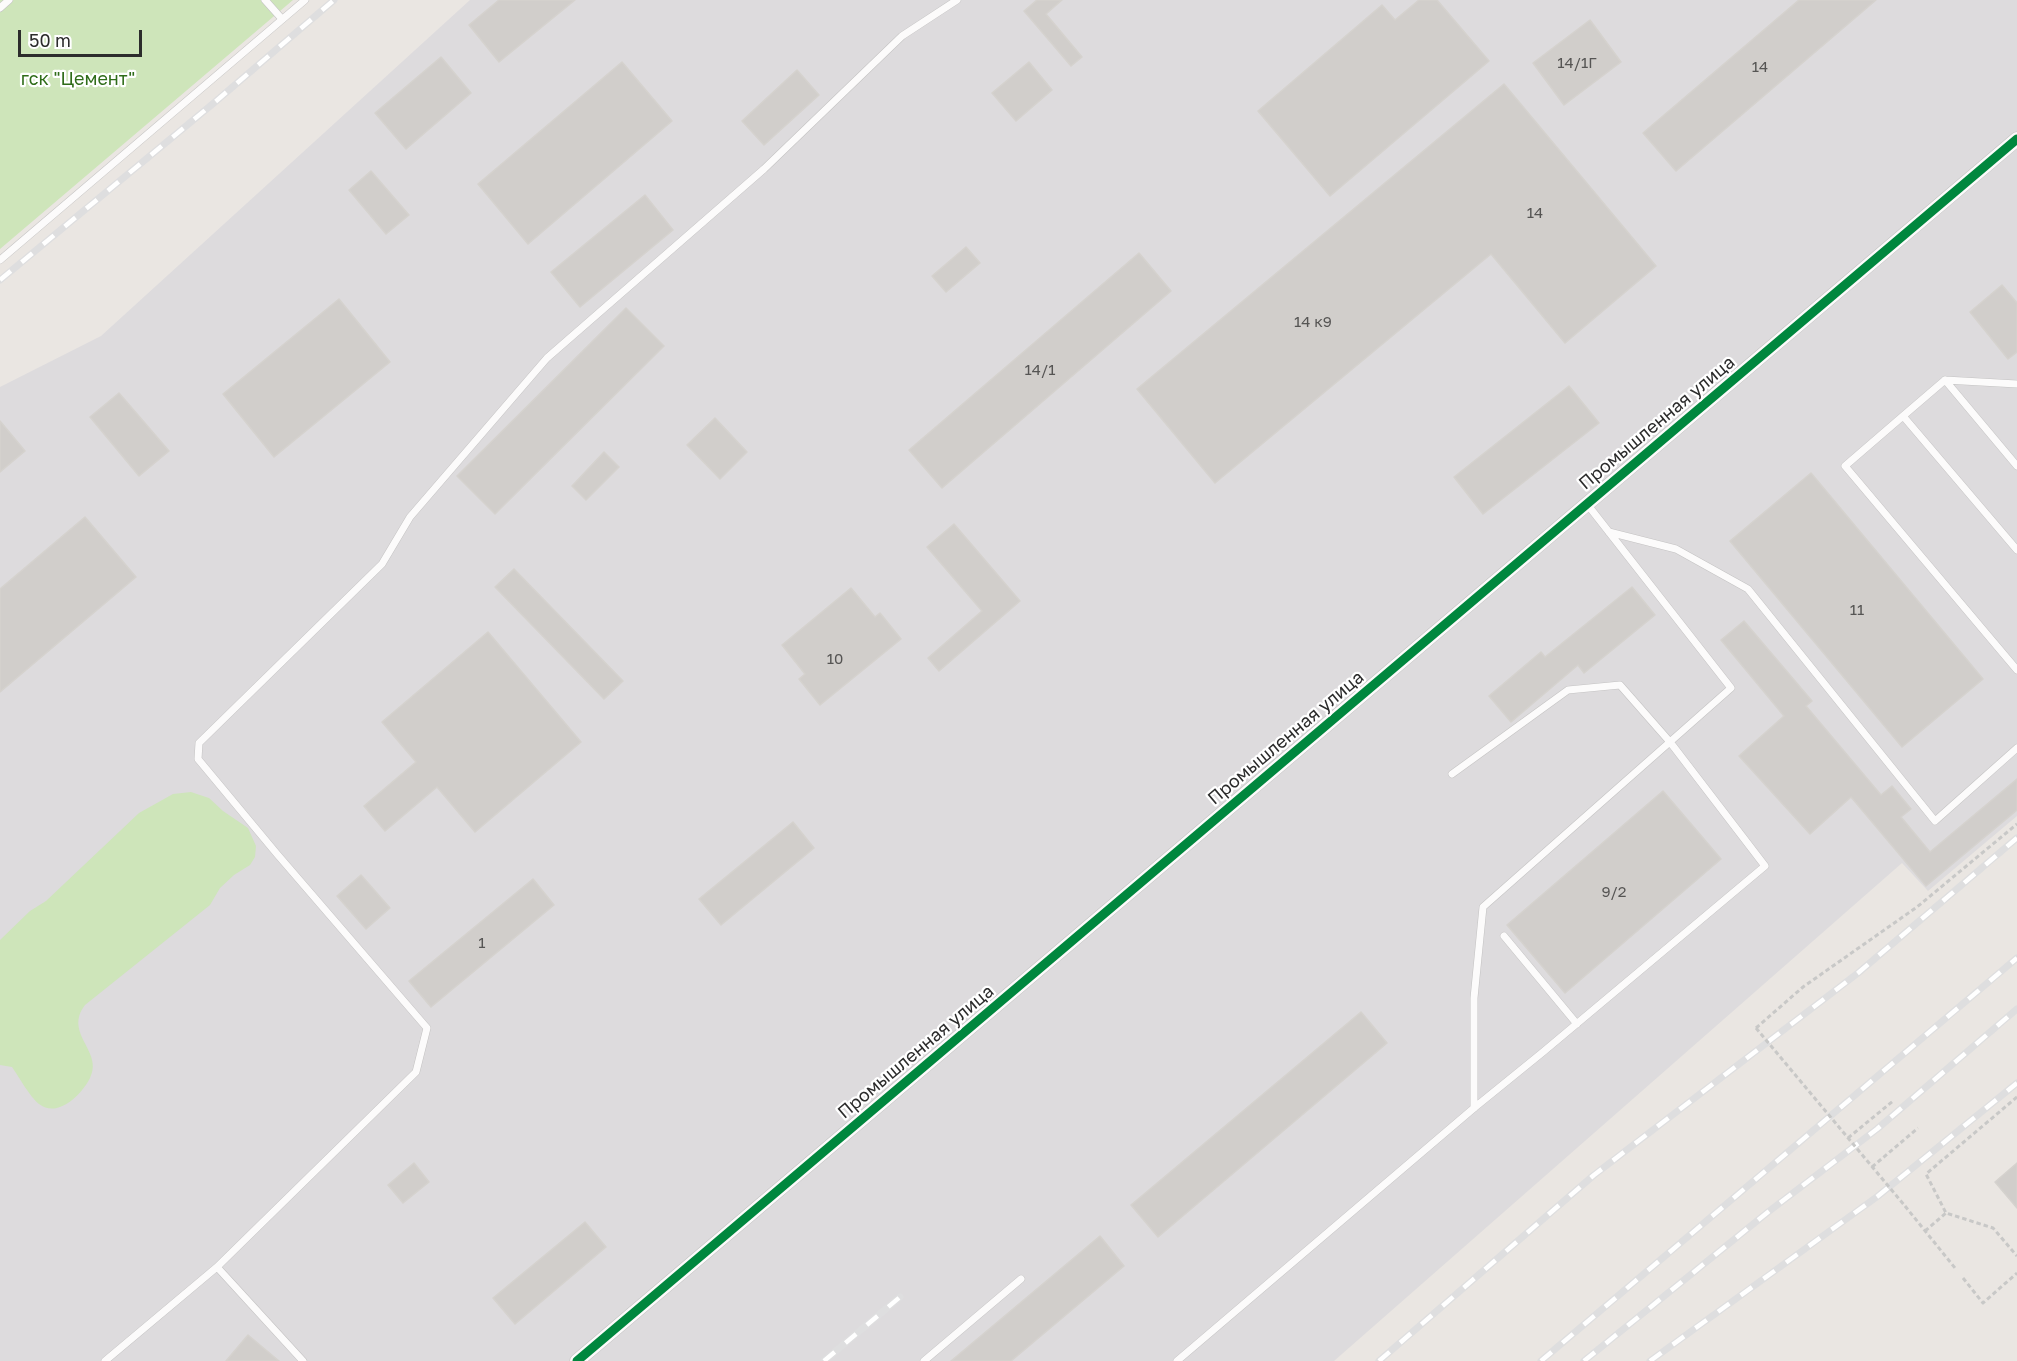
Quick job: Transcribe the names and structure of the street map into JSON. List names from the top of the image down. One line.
{"streets":{"street":["Промышленная улица"]},"parks":["гск \"Цемент\""],"house_numbers":["14/1Г","14","14","14 к9","14/1","11","10","9/2","1"],"scale_bar":"50 m"}
